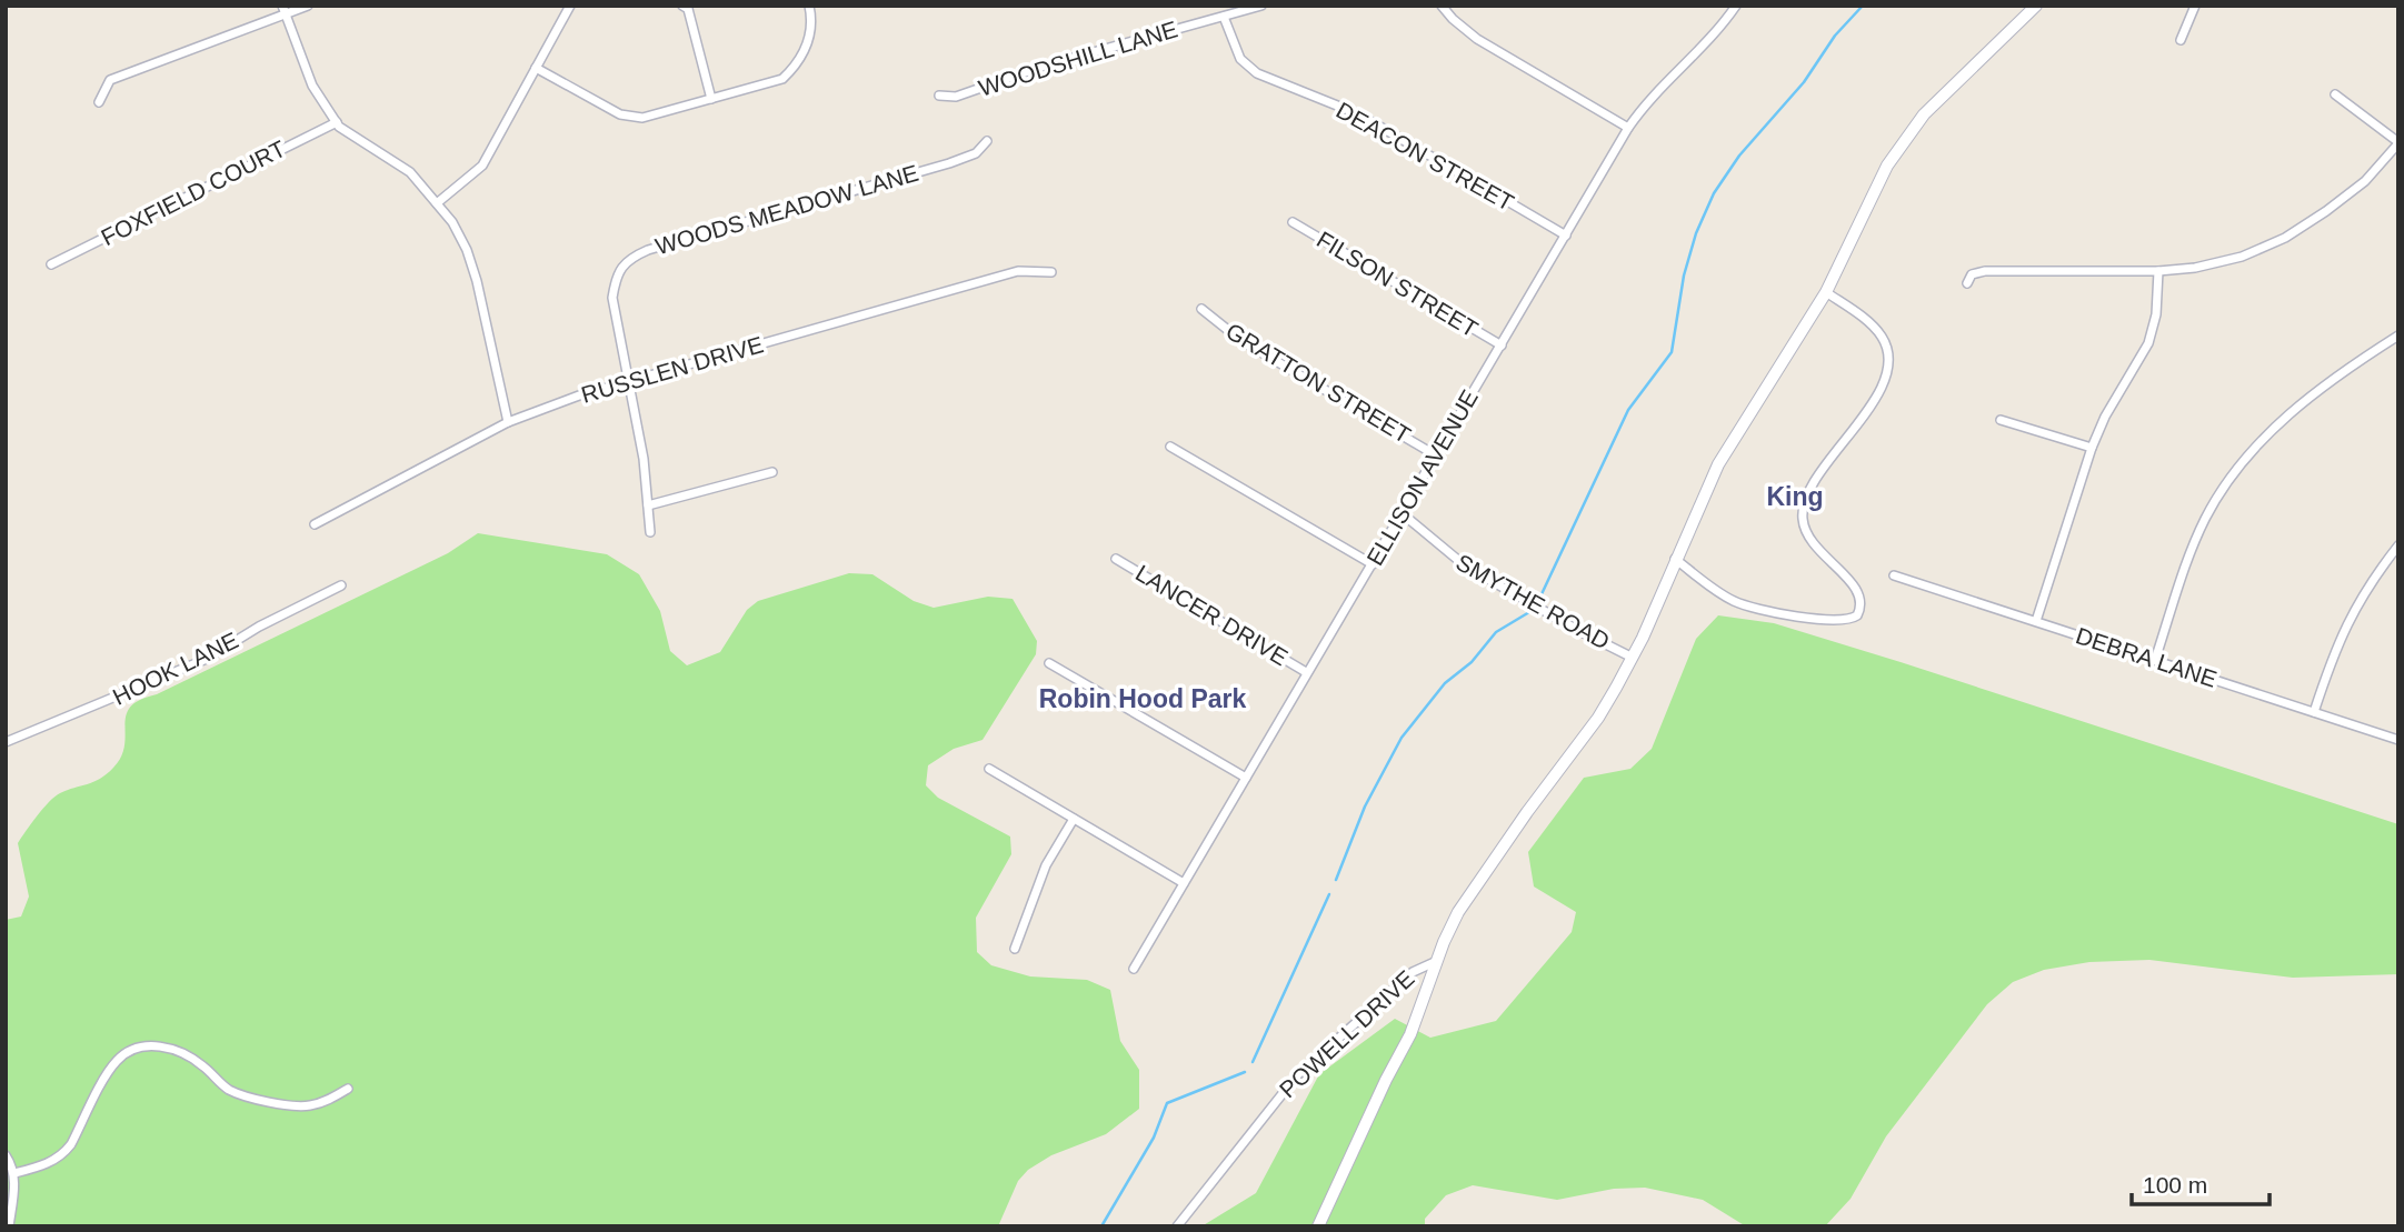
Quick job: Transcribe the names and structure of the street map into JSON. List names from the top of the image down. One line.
{"streets":{"street":["WOODSHILL LANE","DEACON STREET","FOXFIELD COURT","WOODS MEADOW LANE","FILSON STREET","RUSSLEN DRIVE","GRATTON STREET","ELLISON AVENUE","SMYTHE ROAD","LANCER DRIVE","DEBRA LANE","HOOK LANE","POWELL DRIVE"]},"crossings":[["WOODSHILL LANE","DEACON STREET"],["DEACON STREET","ELLISON AVENUE"],["WOODS MEADOW LANE","RUSSLEN DRIVE"],["FILSON STREET","ELLISON AVENUE"],["GRATTON STREET","ELLISON AVENUE"],["ELLISON AVENUE","SMYTHE ROAD"],["ELLISON AVENUE","LANCER DRIVE"]],"districts":["King","Robin Hood Park"],"scale_bar":"100 m"}
